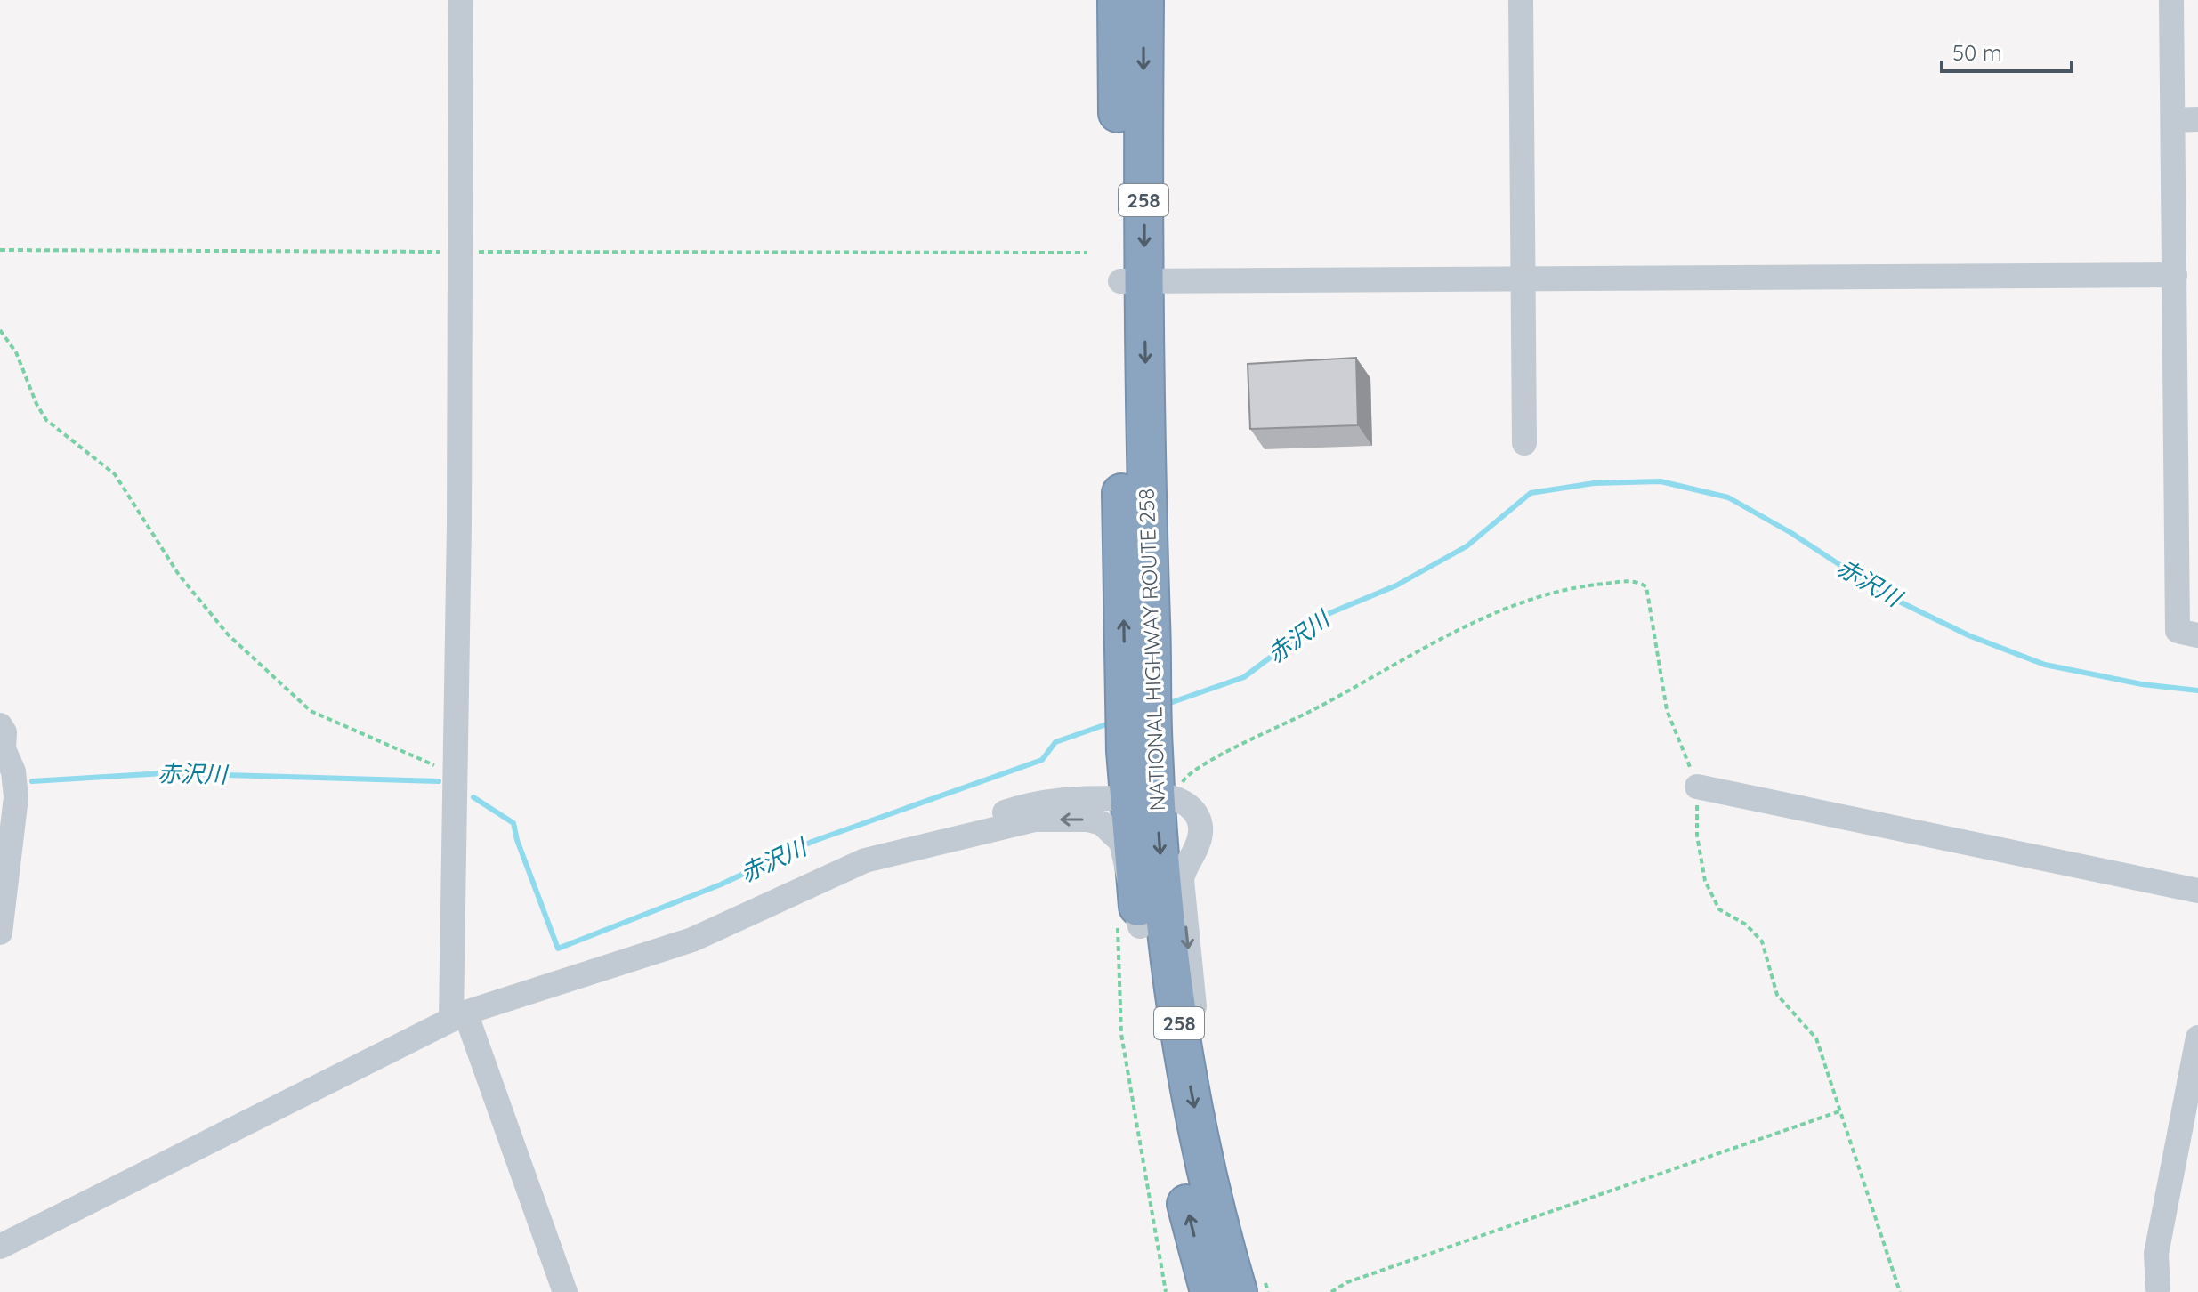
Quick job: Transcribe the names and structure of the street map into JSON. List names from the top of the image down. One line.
{"streets":{"highway":["258","NATIONAL HIGHWAY ROUTE 258"]},"water":["赤沢川"],"scale_bar":"50 m"}
